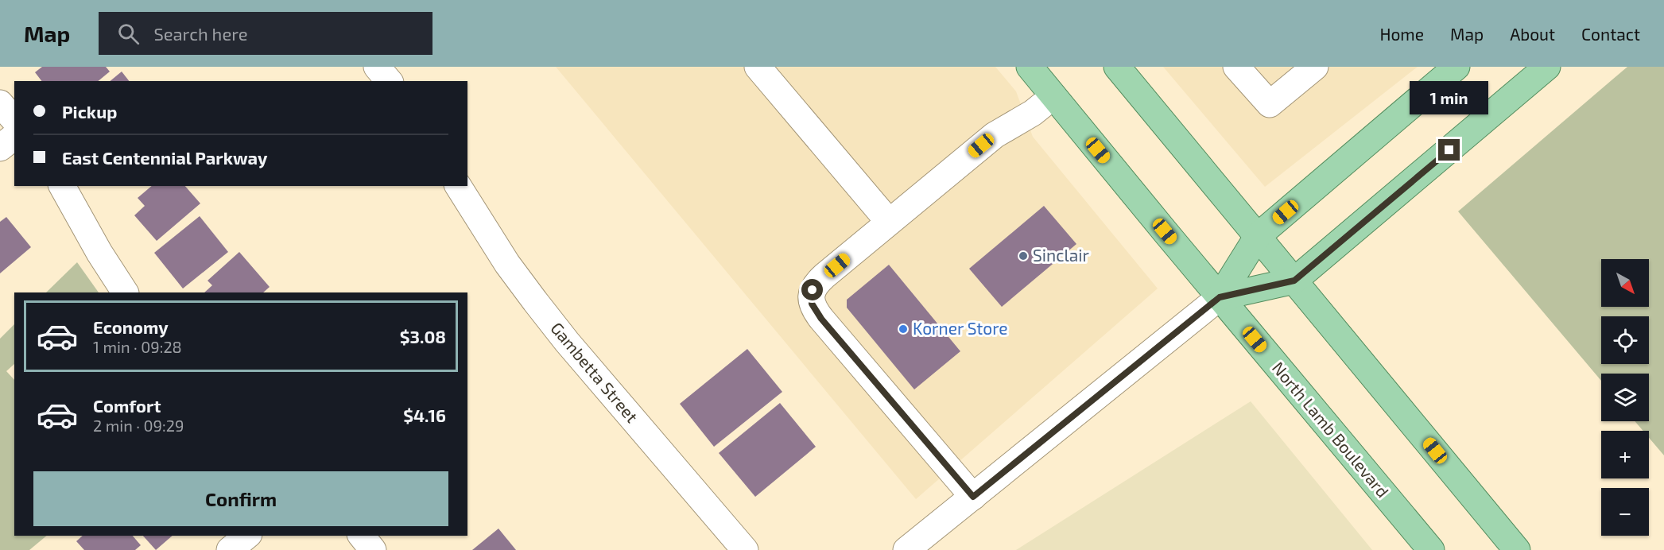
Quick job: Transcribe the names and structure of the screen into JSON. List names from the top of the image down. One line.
{"streets":{"main road":["North Lamb Boulevard"],"street":["Gambetta Street"]},"places":["Sinclair","Korner Store"],"north":"bottom right","page":{"header":"Map","search":"Search here","nav":["Home","Map","About","Contact"],"bubble":"1 min","banner":["Pickup","East Centennial Parkway"],"map_buttons":["+","−"],"list":[{"name":"Economy","note":"1 min · 09:28","value":"$3.08"},{"name":"Comfort","note":"2 min · 09:29","value":"$4.16"}],"buttons":"Confirm"}}
